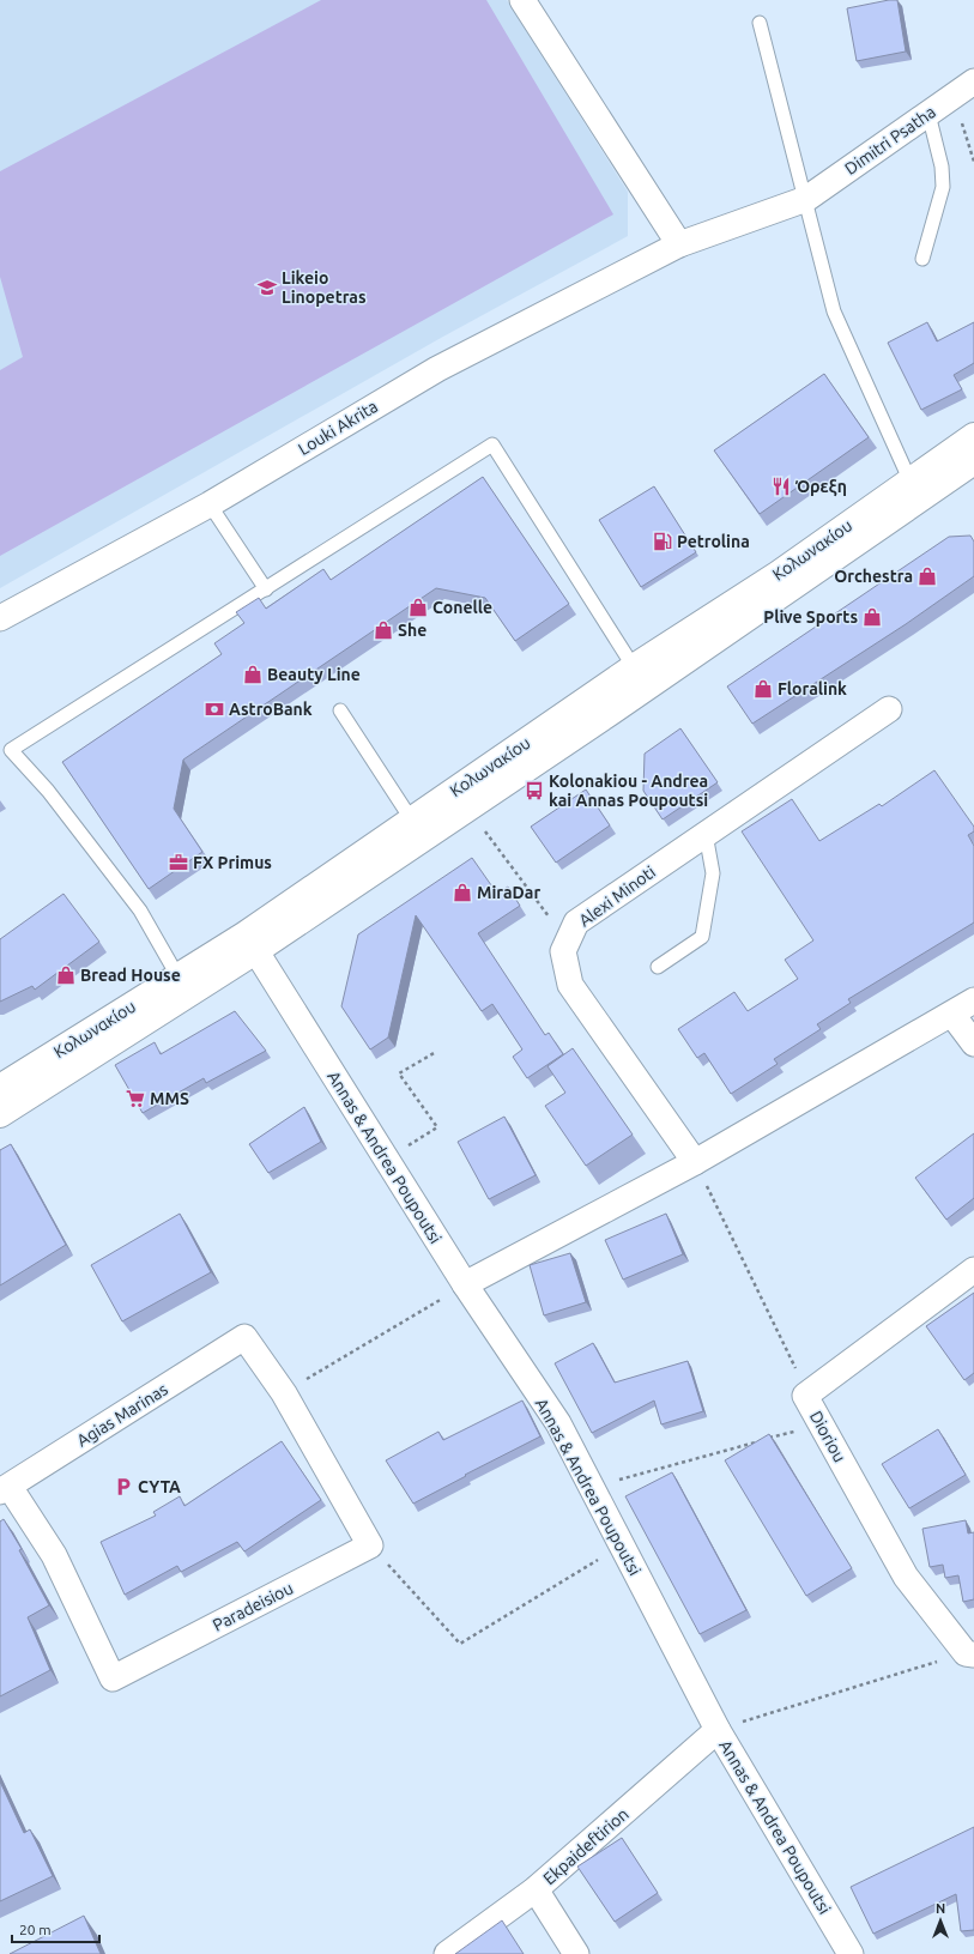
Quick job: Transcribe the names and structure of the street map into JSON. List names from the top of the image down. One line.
{"streets":{"main road":["Κολωνακίου"],"street":["Dimitri Psatha","Louki Akrita","Alexi Minoti","Annas & Andrea Poupoutsi","Agias Marinas","Dioriou","Paradeisiou","Ekpaideftirion"]},"crossings":[["Dimitri Psatha","Louki Akrita"],["Κολωνακίου","Annas & Andrea Poupoutsi"],["Annas & Andrea Poupoutsi","Ekpaideftirion"],["Agias Marinas","Paradeisiou"]],"places":{"school or university":["Likeio Linopetras"],"restaurant":["Όρεξη"],"fuel station":["Petrolina"],"shop":["Orchestra","Conelle","Plive Sports","She","Beauty Line","Floralink","MiraDar","Bread House"],"bank":["AstroBank"],"bus stop":["Kolonakiou - Andrea kai Annas Poupoutsi"],"office":["FX Primus"],"supermarket":["MMS"],"parking":["CYTA"]},"scale_bar":"20 m","north":"top"}
